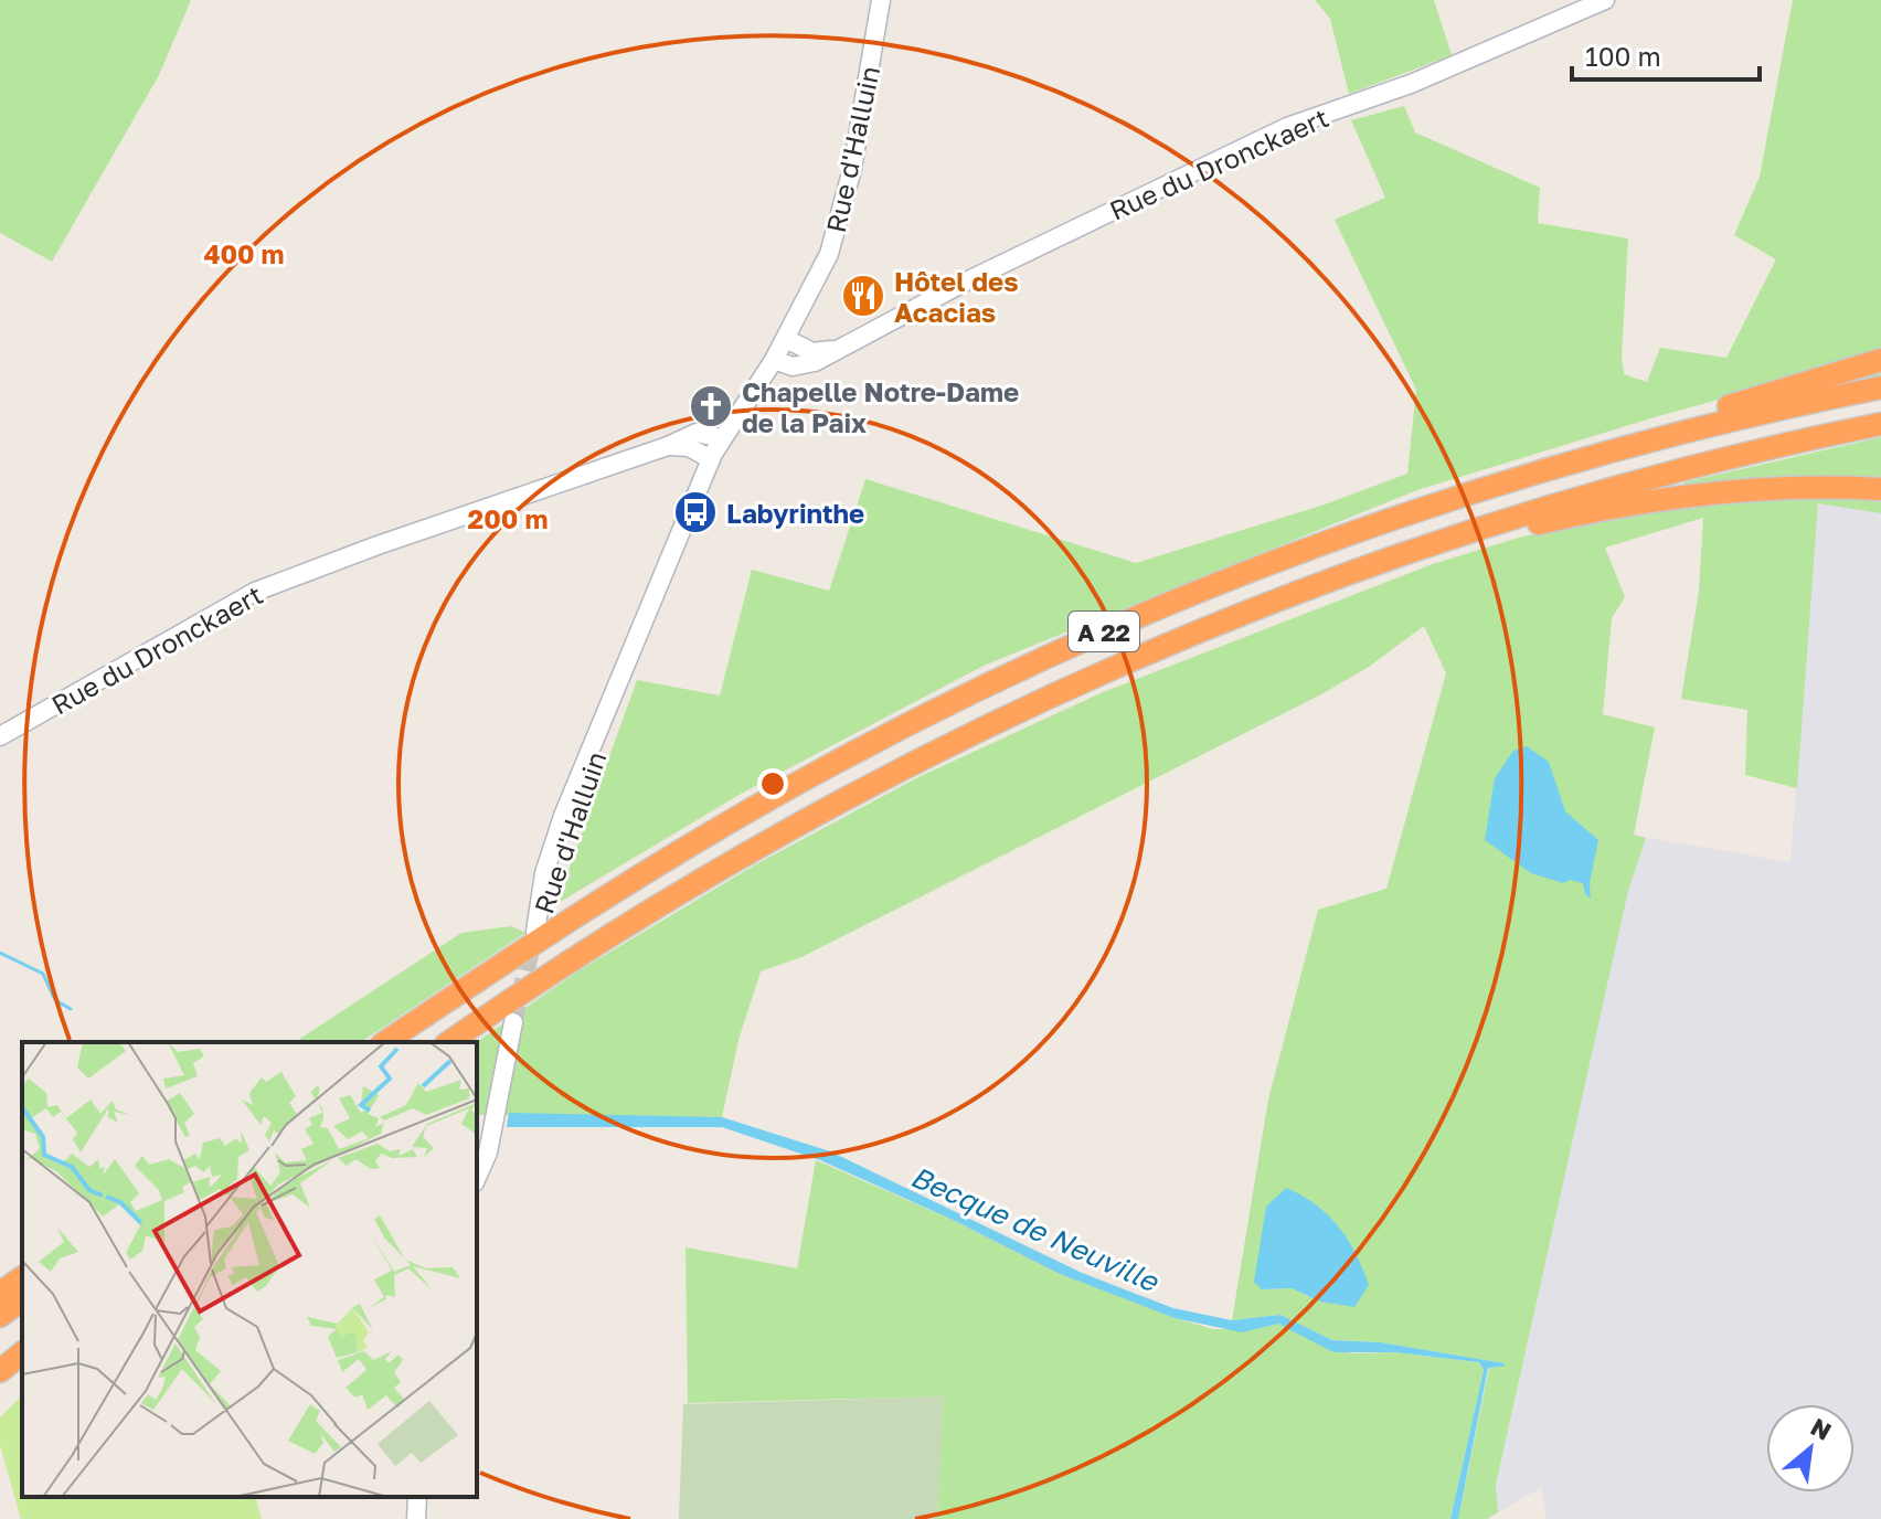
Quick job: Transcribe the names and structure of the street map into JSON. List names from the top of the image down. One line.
{"streets":{"highway":["A 22"],"main road":["Rue d'Halluin","Rue du Dronckaert"]},"crossings":[["Rue d'Halluin","Rue du Dronckaert"]],"water":["Becque de Neuville"],"places":{"restaurant":["Hôtel des Acacias"],"church":["Chapelle Notre-Dame de la Paix"],"bus stop":["Labyrinthe"]},"scale_bar":"100 m","north":"top right","rings":["400 m","200 m"]}
